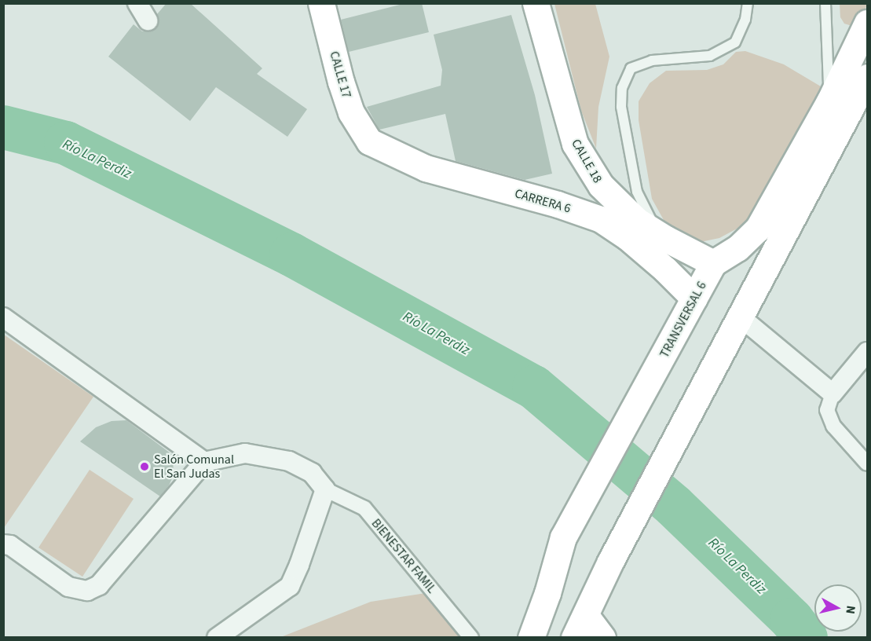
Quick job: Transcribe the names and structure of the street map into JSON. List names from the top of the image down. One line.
{"streets":{"main road":["CALLE 17","CALLE 18","CARRERA 6","TRANSVERSAL 6"],"street":["BIENESTAR FAMIL"]},"crossings":[["CALLE 17","CARRERA 6"],["CALLE 18","TRANSVERSAL 6"],["CARRERA 6","TRANSVERSAL 6"]],"water":["Río La Perdiz"],"places":["Salón Comunal El San Judas"],"north":"right"}
